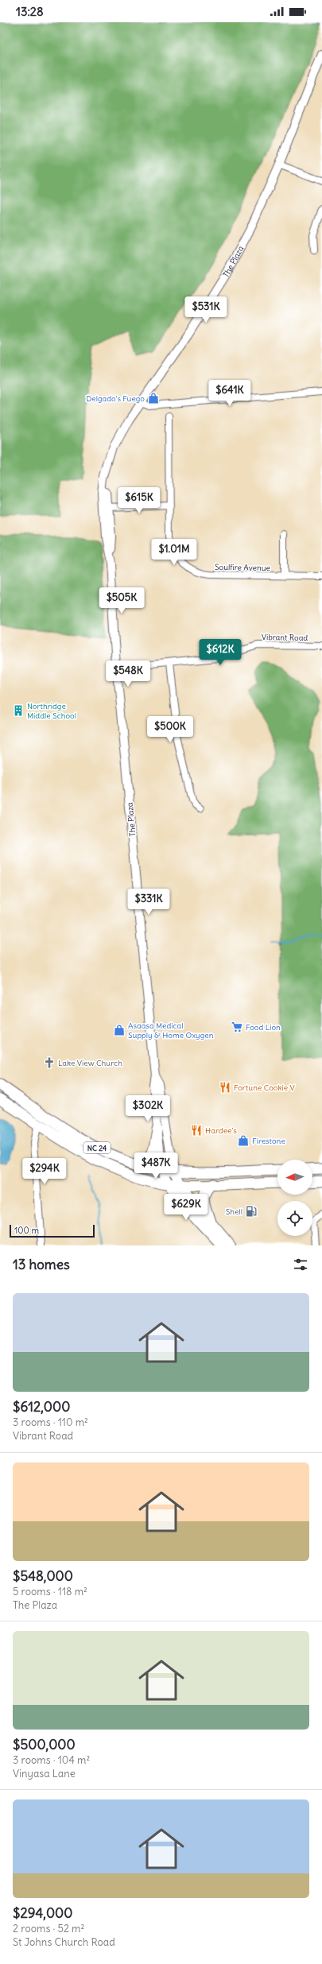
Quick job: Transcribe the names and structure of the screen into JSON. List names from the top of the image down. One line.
{"streets":{"main road":["The Plaza","NC 24"],"street":["Soulfire Avenue","Vibrant Road"]},"crossings":[["The Plaza","Vibrant Road"],["The Plaza","NC 24"]],"places":{"shop":["Delgado's Fuego","Asaasa Medical Supply & Home Oxygen","Firestone"],"building":["Northridge Middle School"],"supermarket":["Food Lion"],"church":["Lake View Church"],"restaurant":["Fortune Cookie V","Hardee's"],"fuel station":["Shell"]},"scale_bar":"100 m","north":"left","page":{"status":"13:28","price":["$531K","$641K","$615K","$1.01M","$505K","$612K","$548K","$500K","$331K","$302K","$487K","$294K","$629K"],"scale":"100 m","heading":"13 homes","list":[{"name":"$612,000","note":"3 rooms · 110 m² · Vibrant Road"},{"name":"$548,000","note":"5 rooms · 118 m² · The Plaza"},{"name":"$500,000","note":"3 rooms · 104 m² · Vinyasa Lane"},{"name":"$294,000","note":"2 rooms · 52 m² · St Johns Church Road"}]}}
